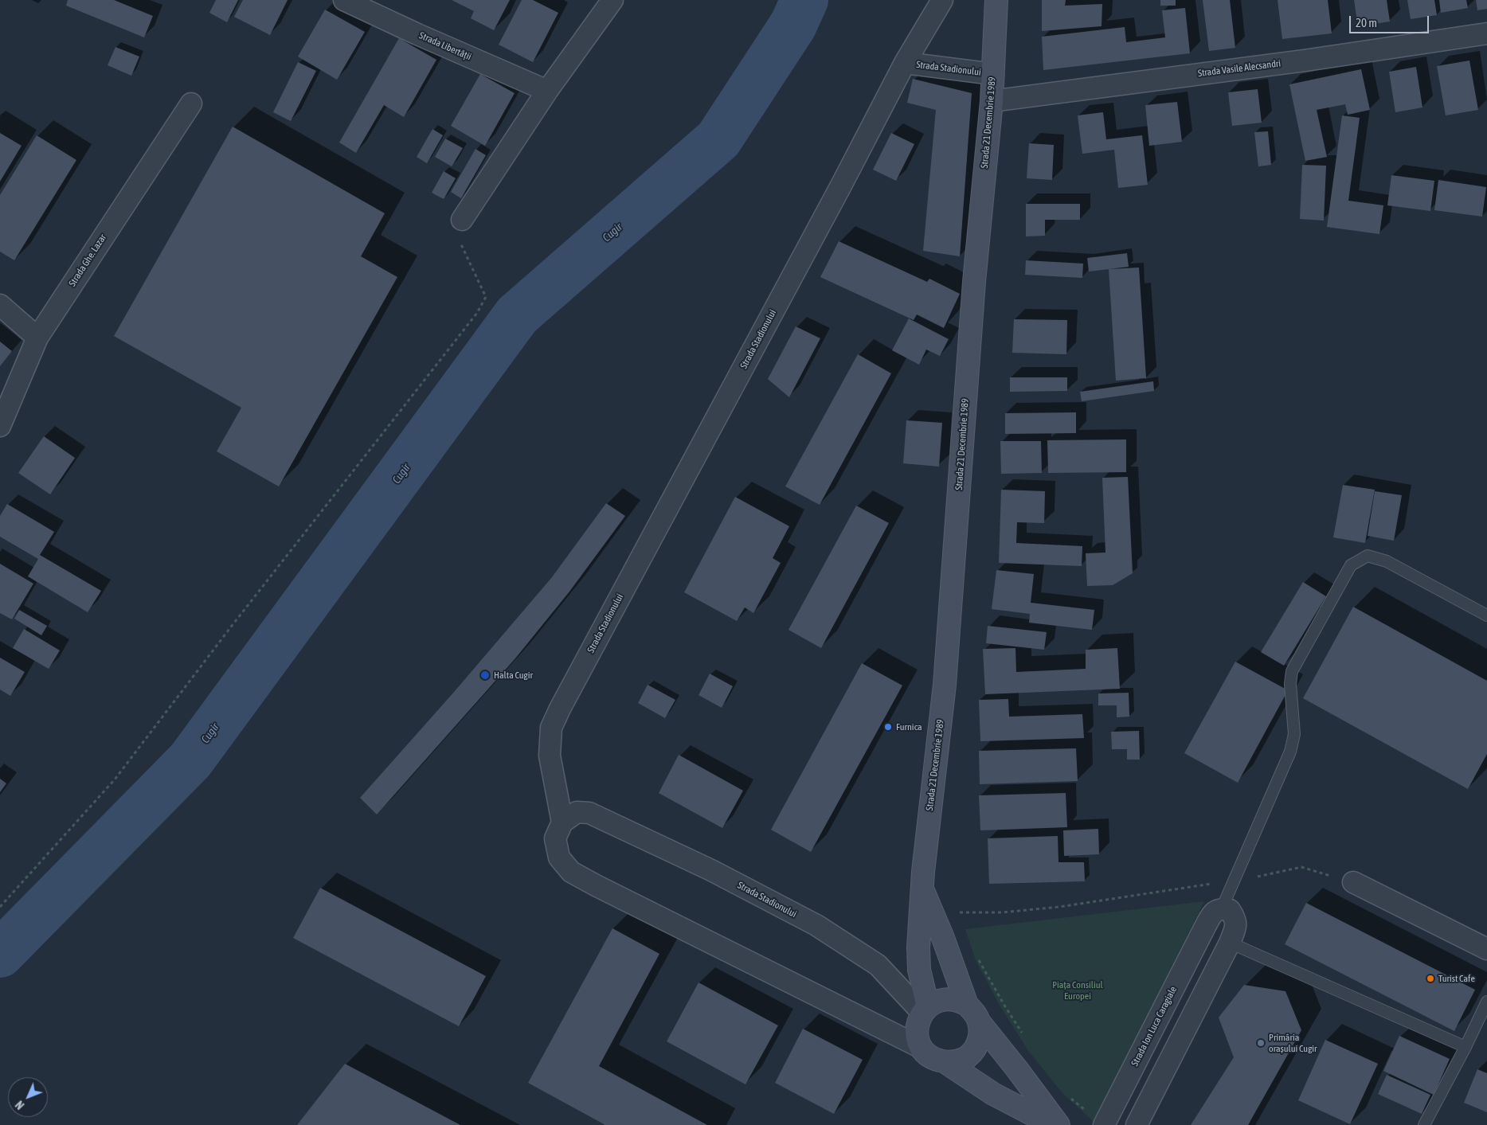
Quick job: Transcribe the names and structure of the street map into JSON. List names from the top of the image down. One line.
{"streets":{"main road":["Strada 21 Decembrie 1989"],"street":["Strada Libertății","Strada Stadionului","Strada Vasile Alecsandri","Strada Ghe. Lazar","Strada Ion Luca Caragiale"]},"crossings":[["Strada Stadionului","Strada 21 Decembrie 1989"],["Strada Vasile Alecsandri","Strada 21 Decembrie 1989"]],"water":["Cugir"],"parks":["Piața Consiliul Europei"],"places":["Halta Cugir","Furnica","Turist Cafe","Primăria orașului Cugir"],"scale_bar":"20 m","north":"bottom left"}
